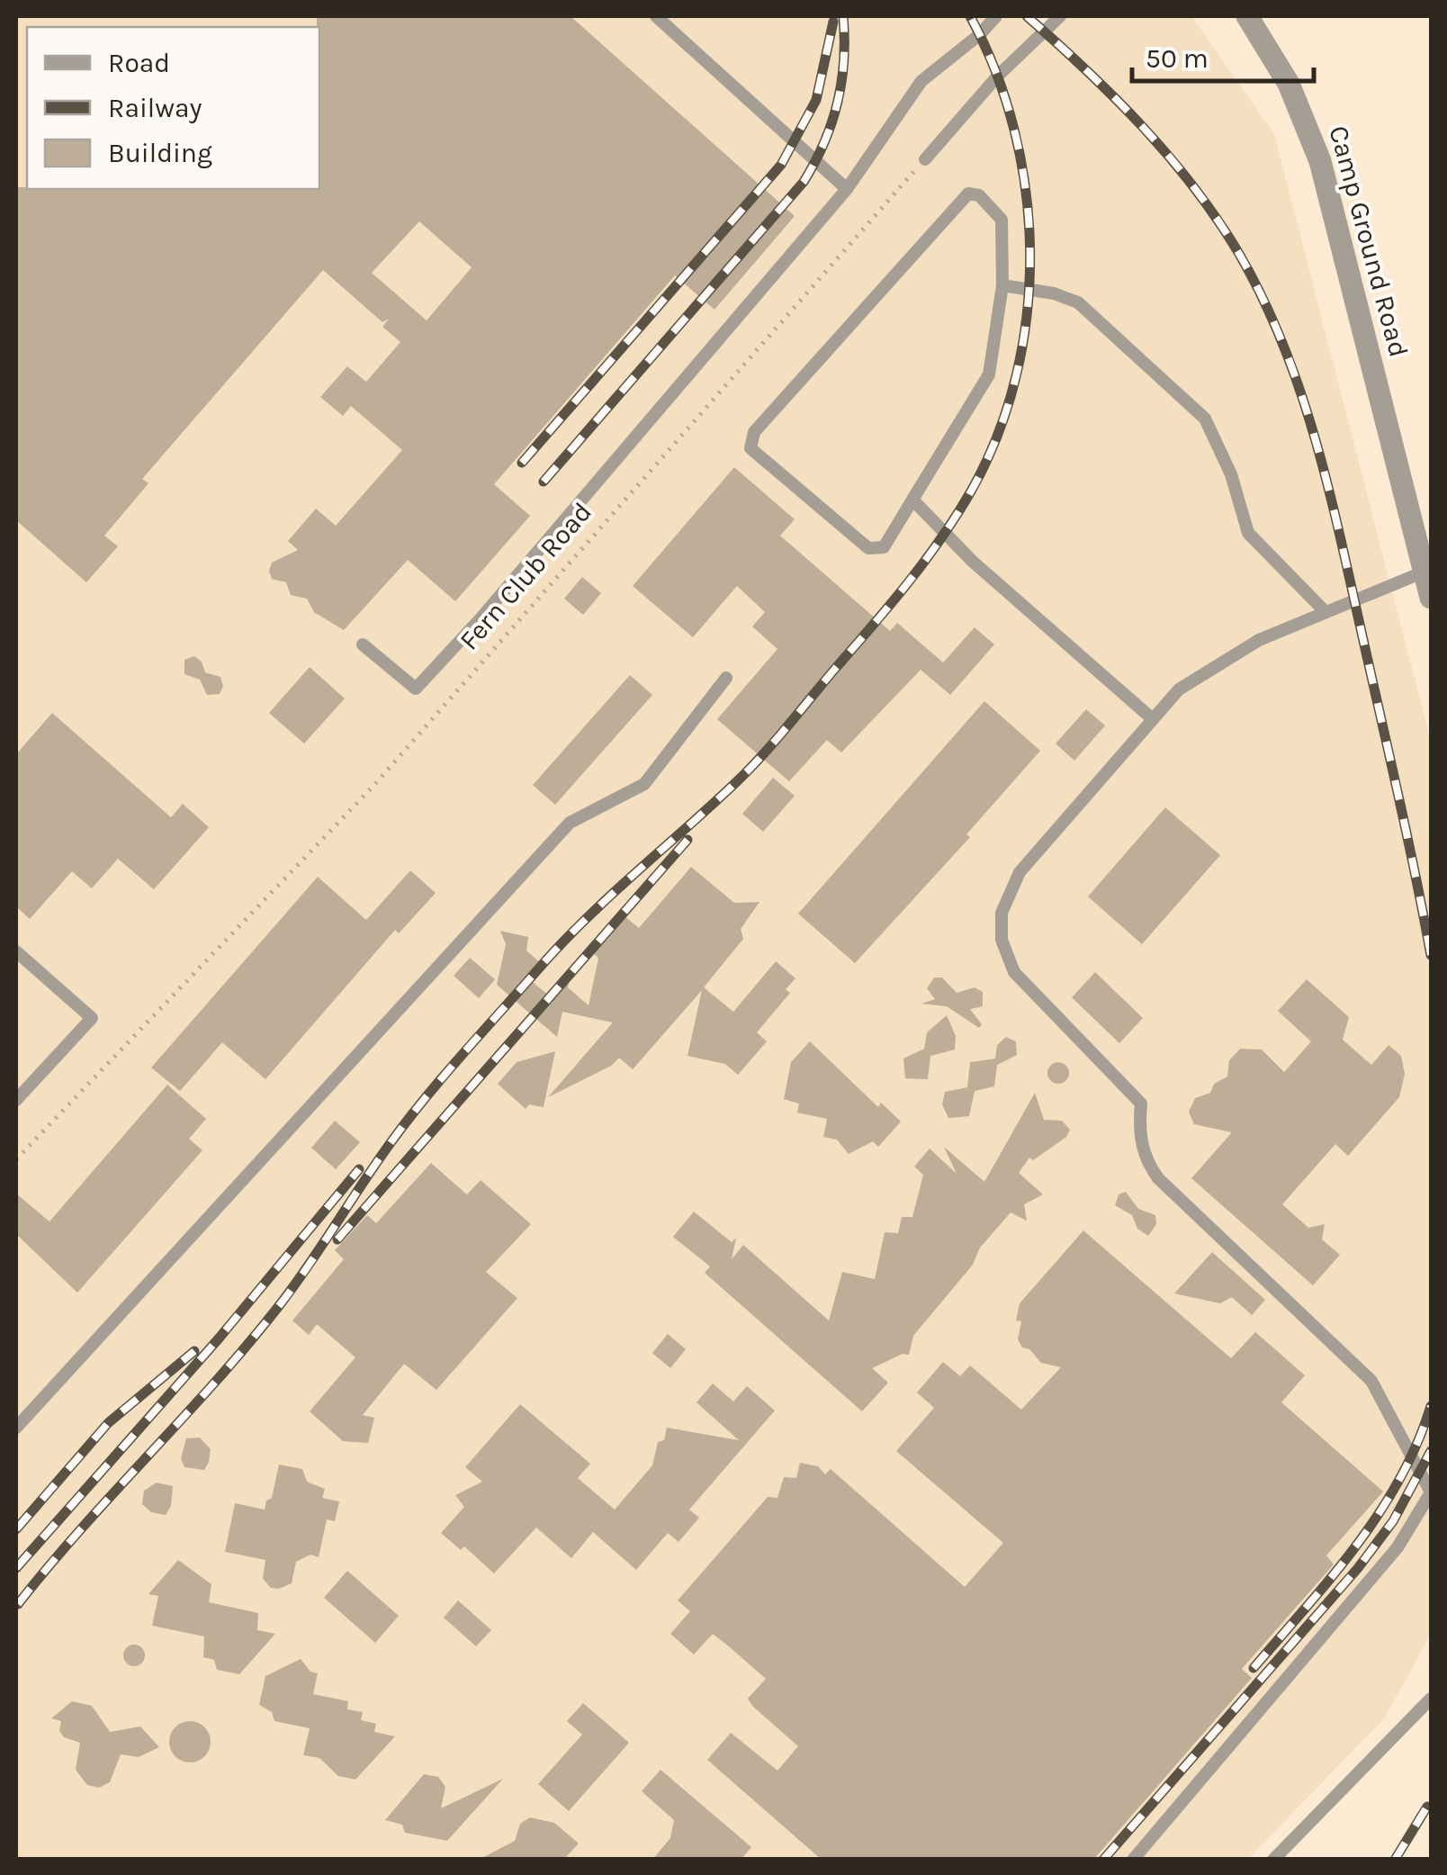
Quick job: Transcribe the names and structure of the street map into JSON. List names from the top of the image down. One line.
{"streets":{"street":["Camp Ground Road"],"path":["Fern Club Road"]},"legend":["Road","Railway","Building"],"scale_bar":"50 m"}
